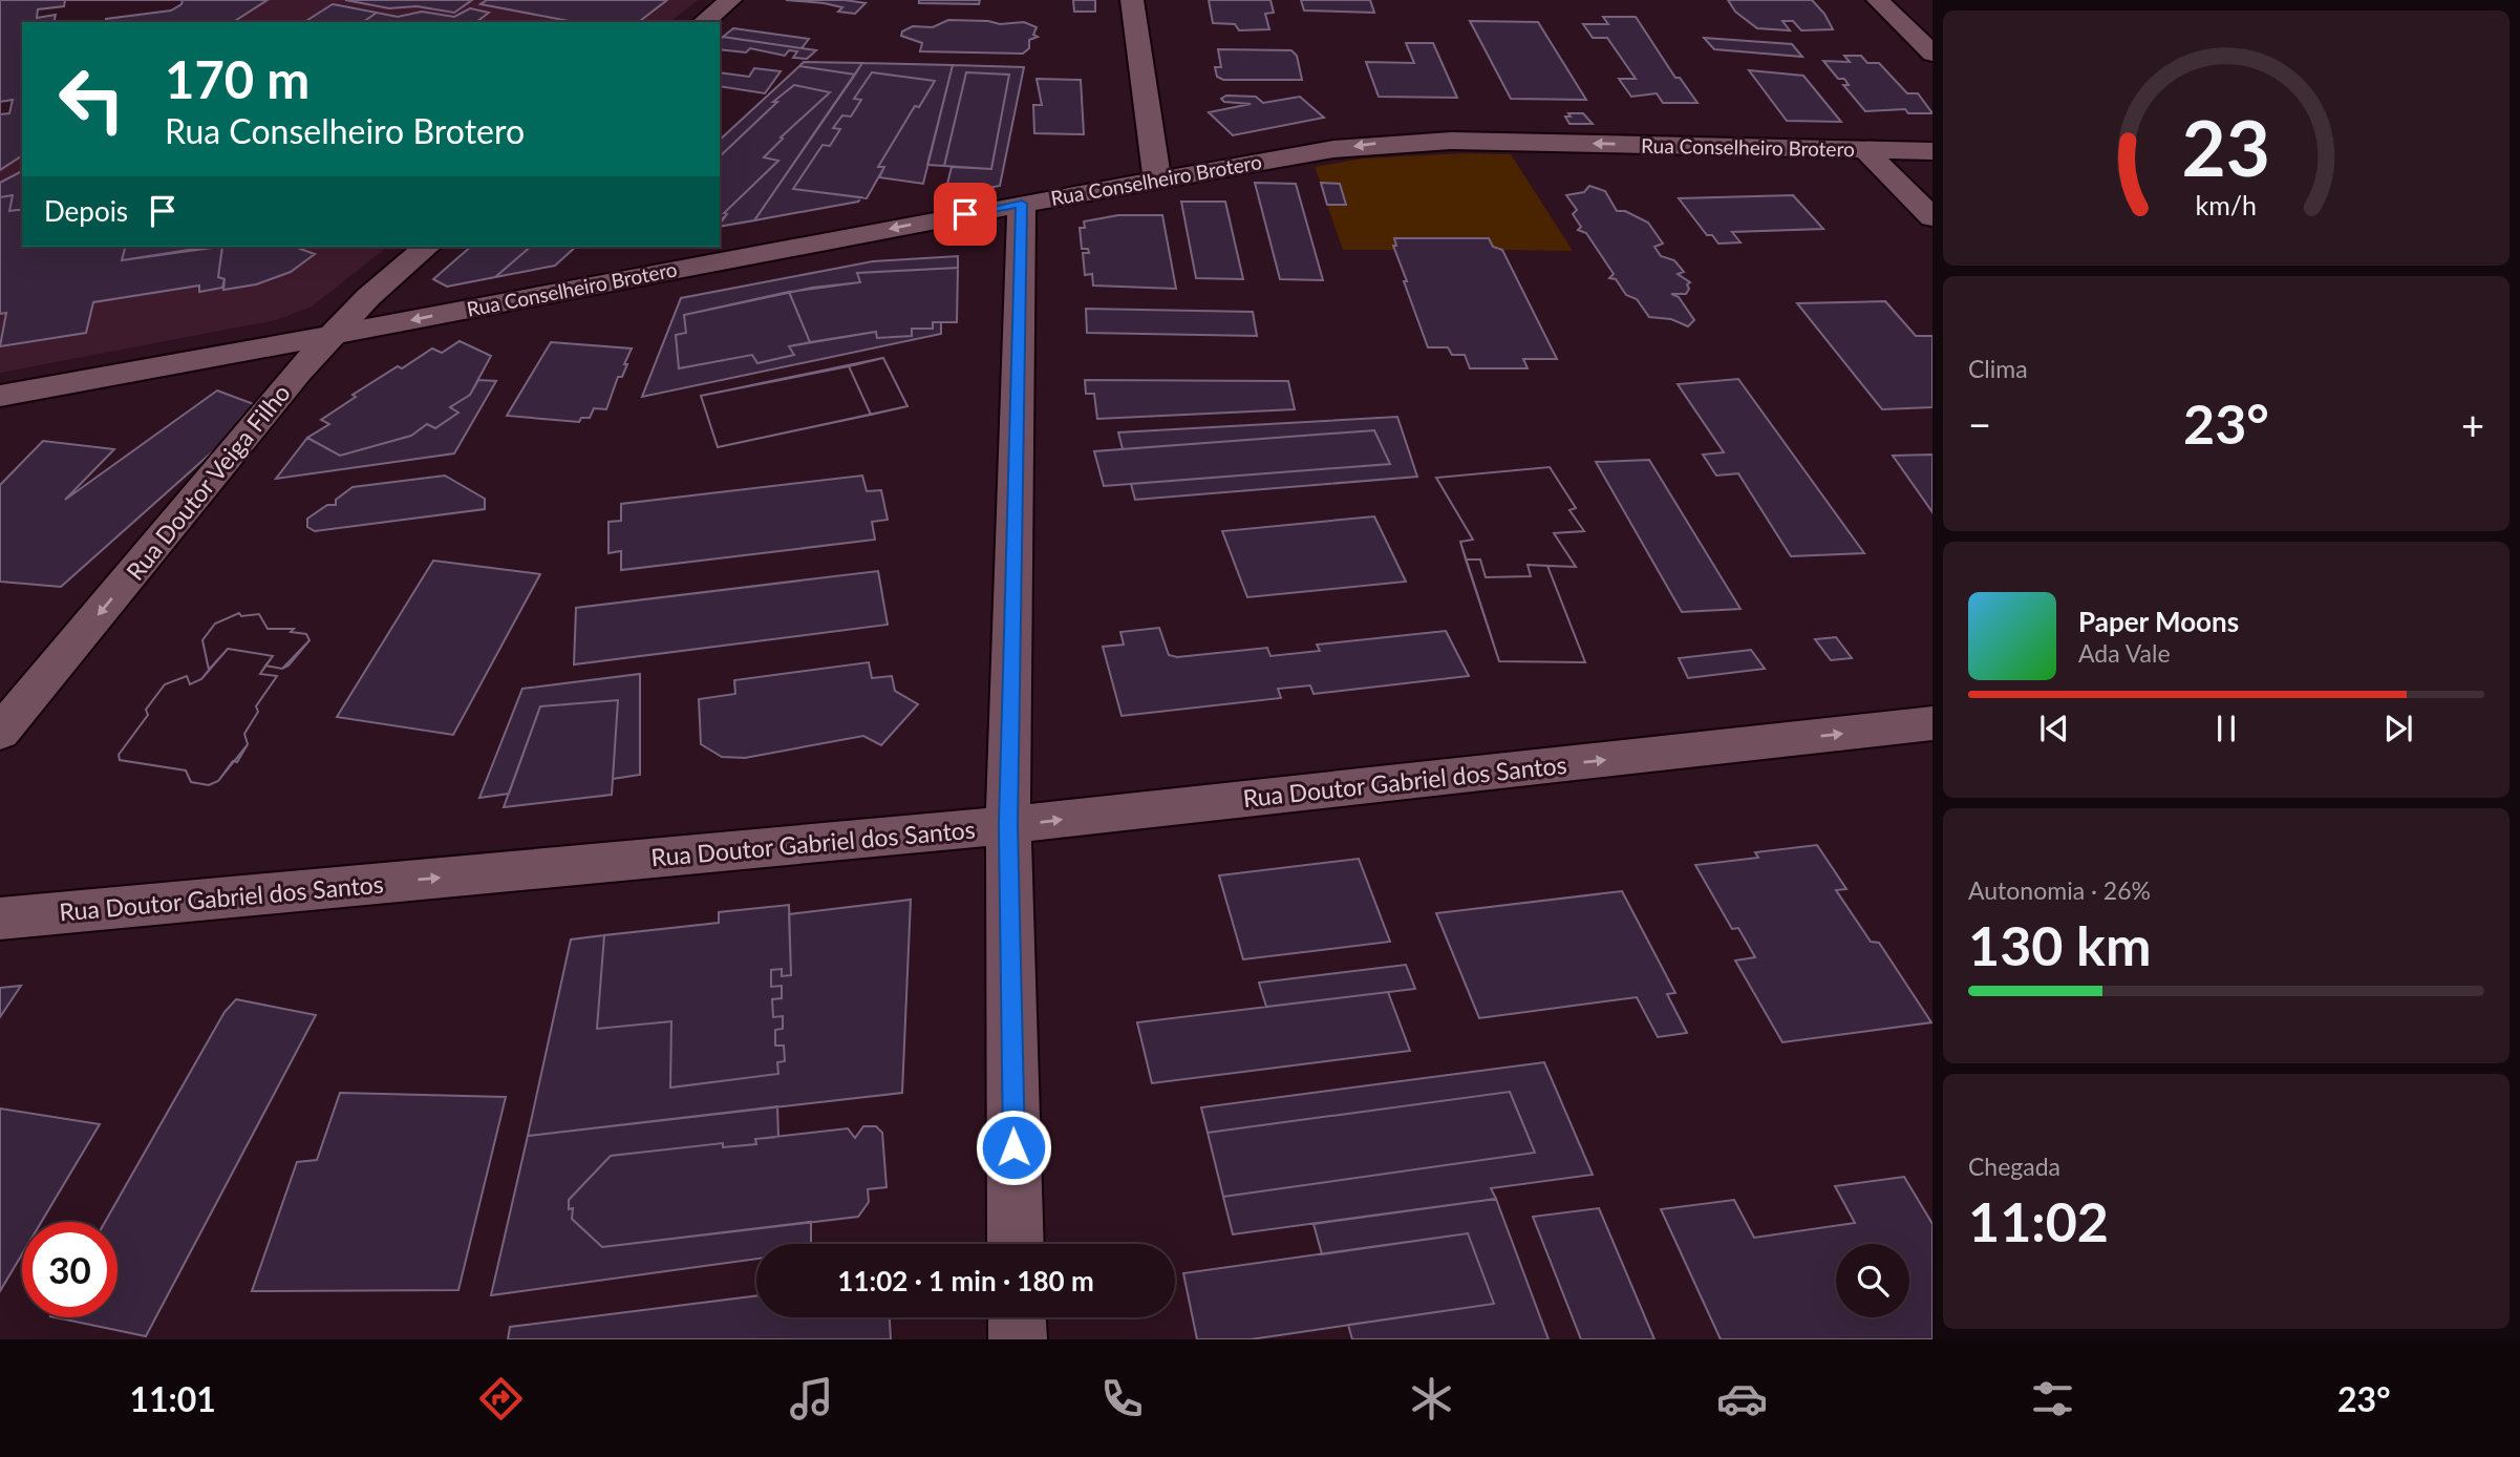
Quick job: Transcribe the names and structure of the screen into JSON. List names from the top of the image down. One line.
{"streets":{"street":["Rua Conselheiro Brotero","Rua Doutor Veiga Filho","Rua Doutor Gabriel dos Santos"]},"crossings":[["Rua Conselheiro Brotero","Rua Doutor Veiga Filho"]],"one_way":["Rua Conselheiro Brotero","Rua Doutor Veiga Filho","Rua Doutor Gabriel dos Santos"],"page":{"turn":["170 m","Rua Conselheiro Brotero"],"then":"Depois","tile":["Clima",["Autonomia · 26%","130 km"],["Chegada","11:02"]],"heat":["−","23°","+"],"song":["Paper Moons","Ada Vale"],"limit":"30","trip":"11:02 · 1 min · 180 m","tabs":["11:01","23°"],"gauge":["23","km/h"]}}
